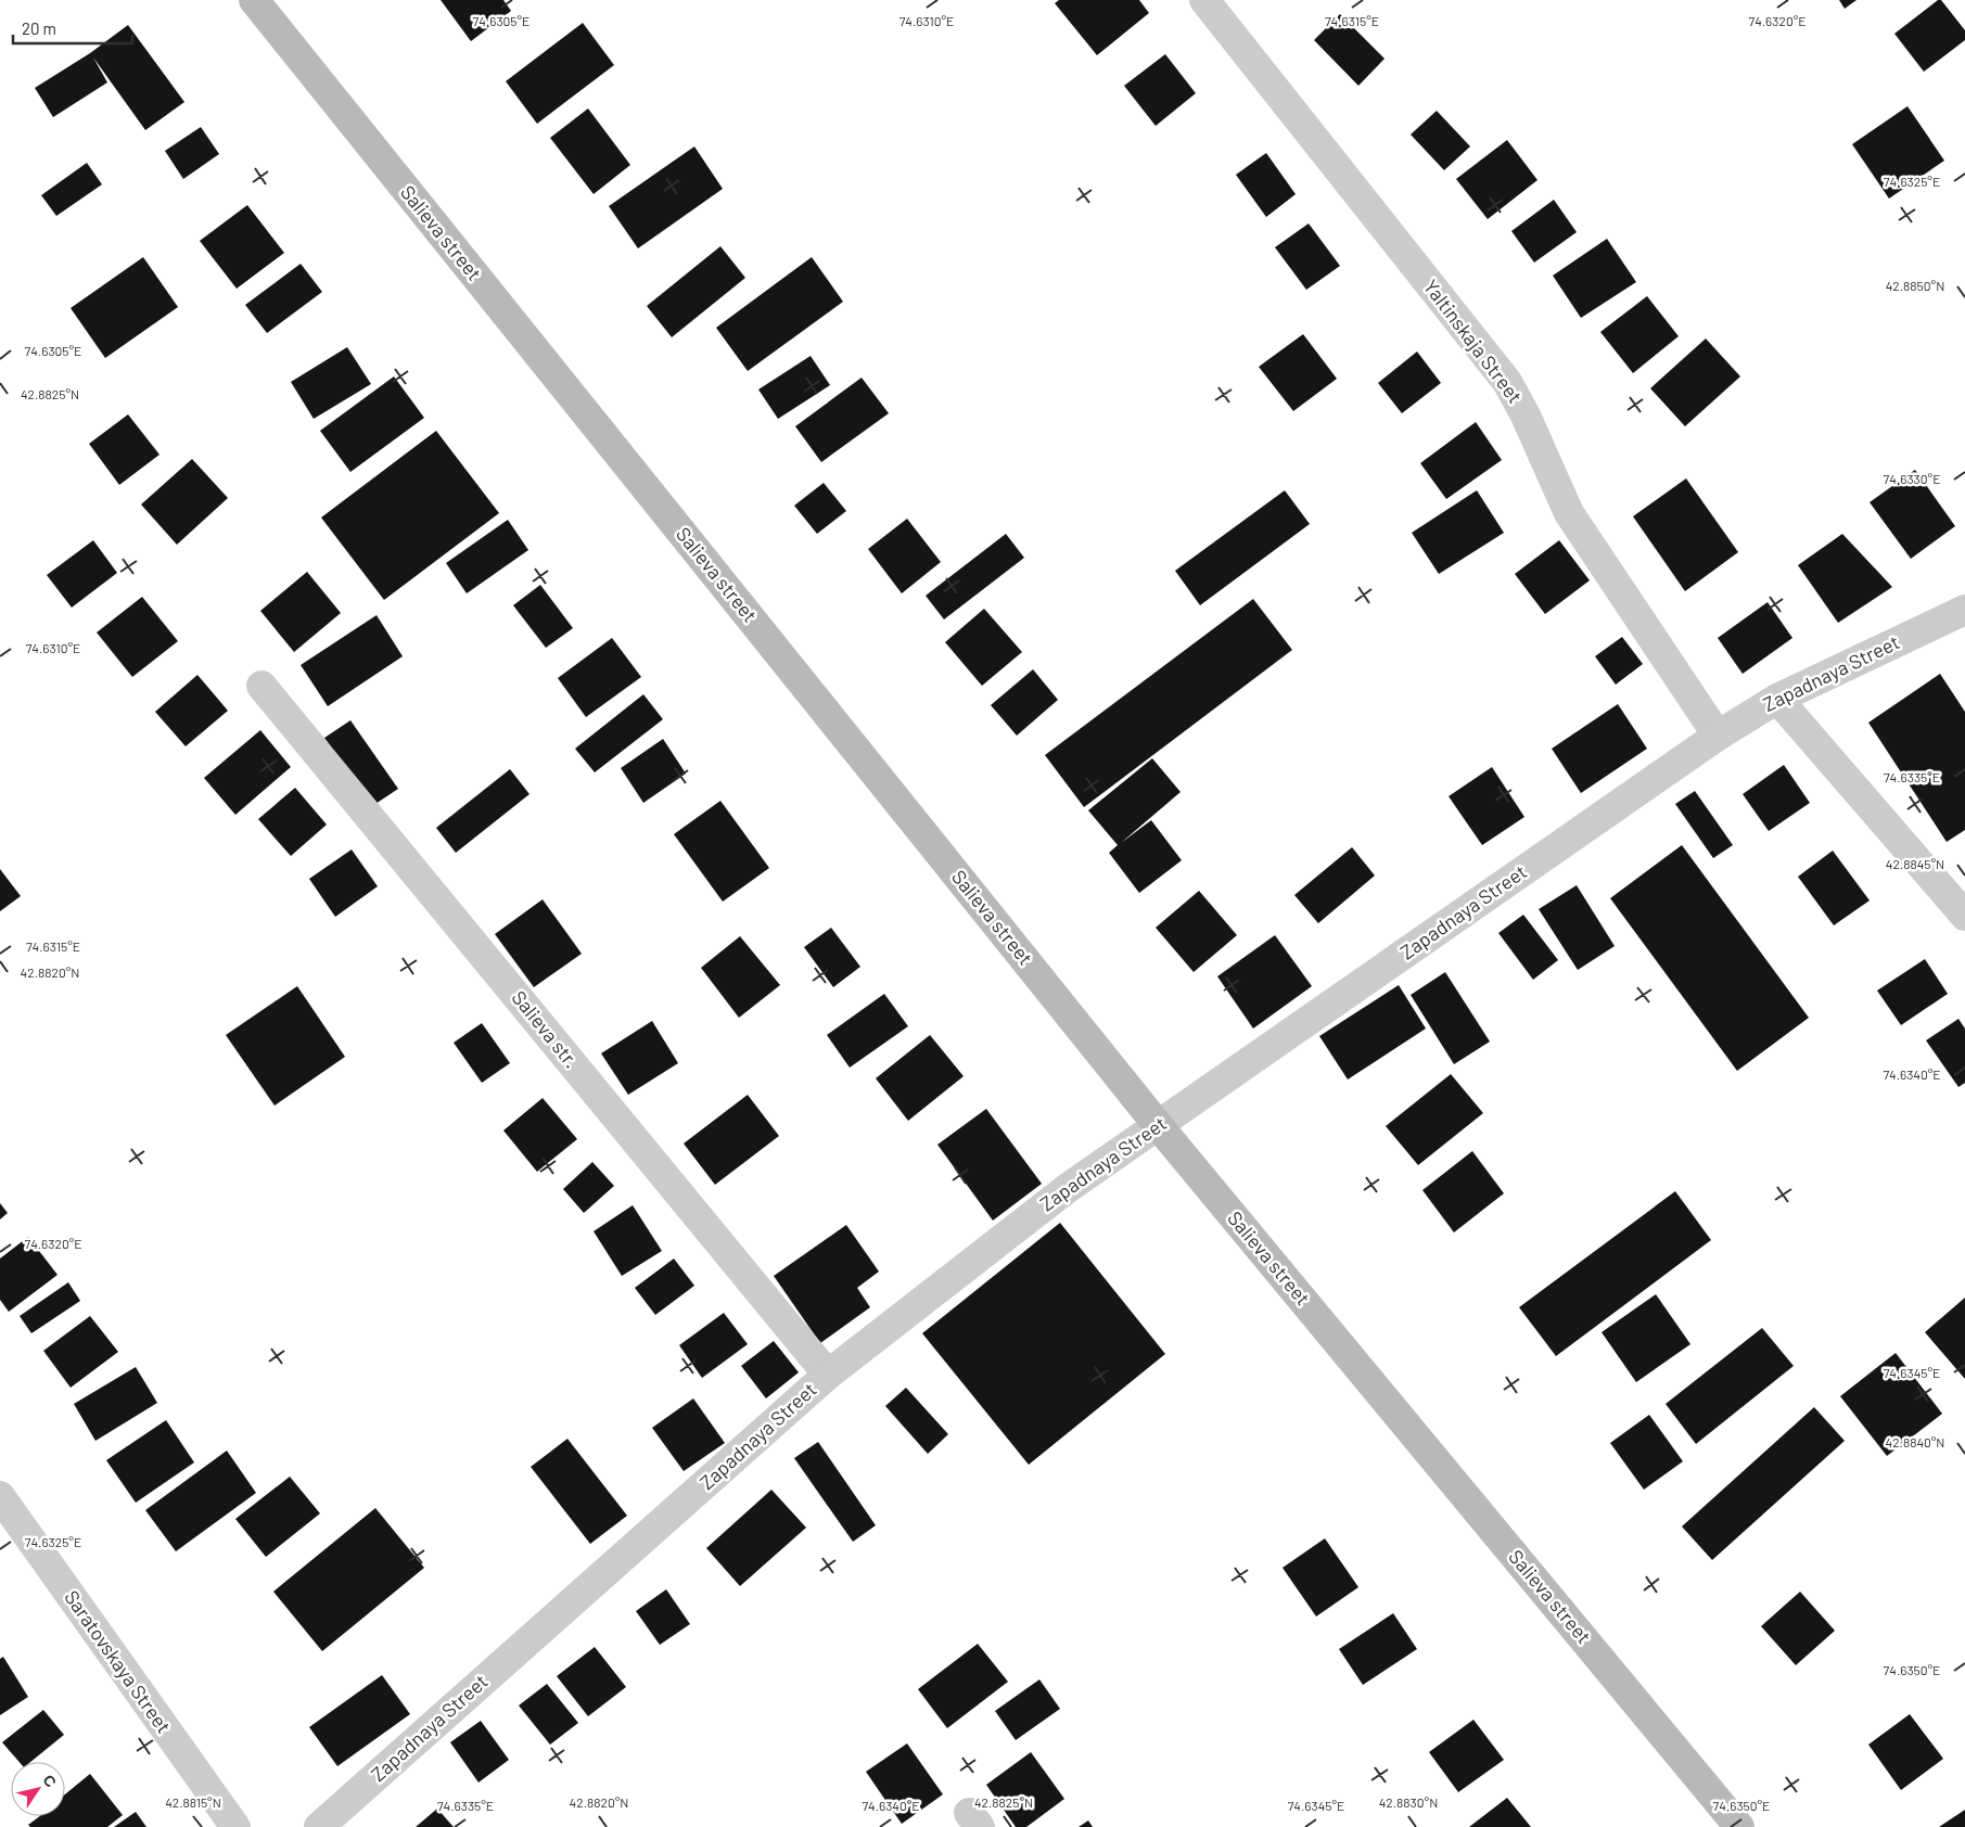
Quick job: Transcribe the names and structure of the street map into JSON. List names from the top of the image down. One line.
{"streets":{"main road":["Salieva street"],"street":["Yaltinskaja Street","Zapadnaya Street","Salieva str.","Saratovskaya Street"]},"crossings":[["Salieva street","Zapadnaya Street"],["Yaltinskaja Street","Zapadnaya Street"],["Zapadnaya Street","Salieva str."]],"scale_bar":"20 m","north":"top right","coordinates":["74.6315°E","74.6305°E","74.6310°E","74.6320°E","74.6325°E","42.8850°N","42.8825°N","74.6330°E","74.6335°E","42.8845°N","42.8820°N","74.6340°E","74.6345°E","42.8840°N","74.6350°E","42.8815°N","42.8830°N"]}
